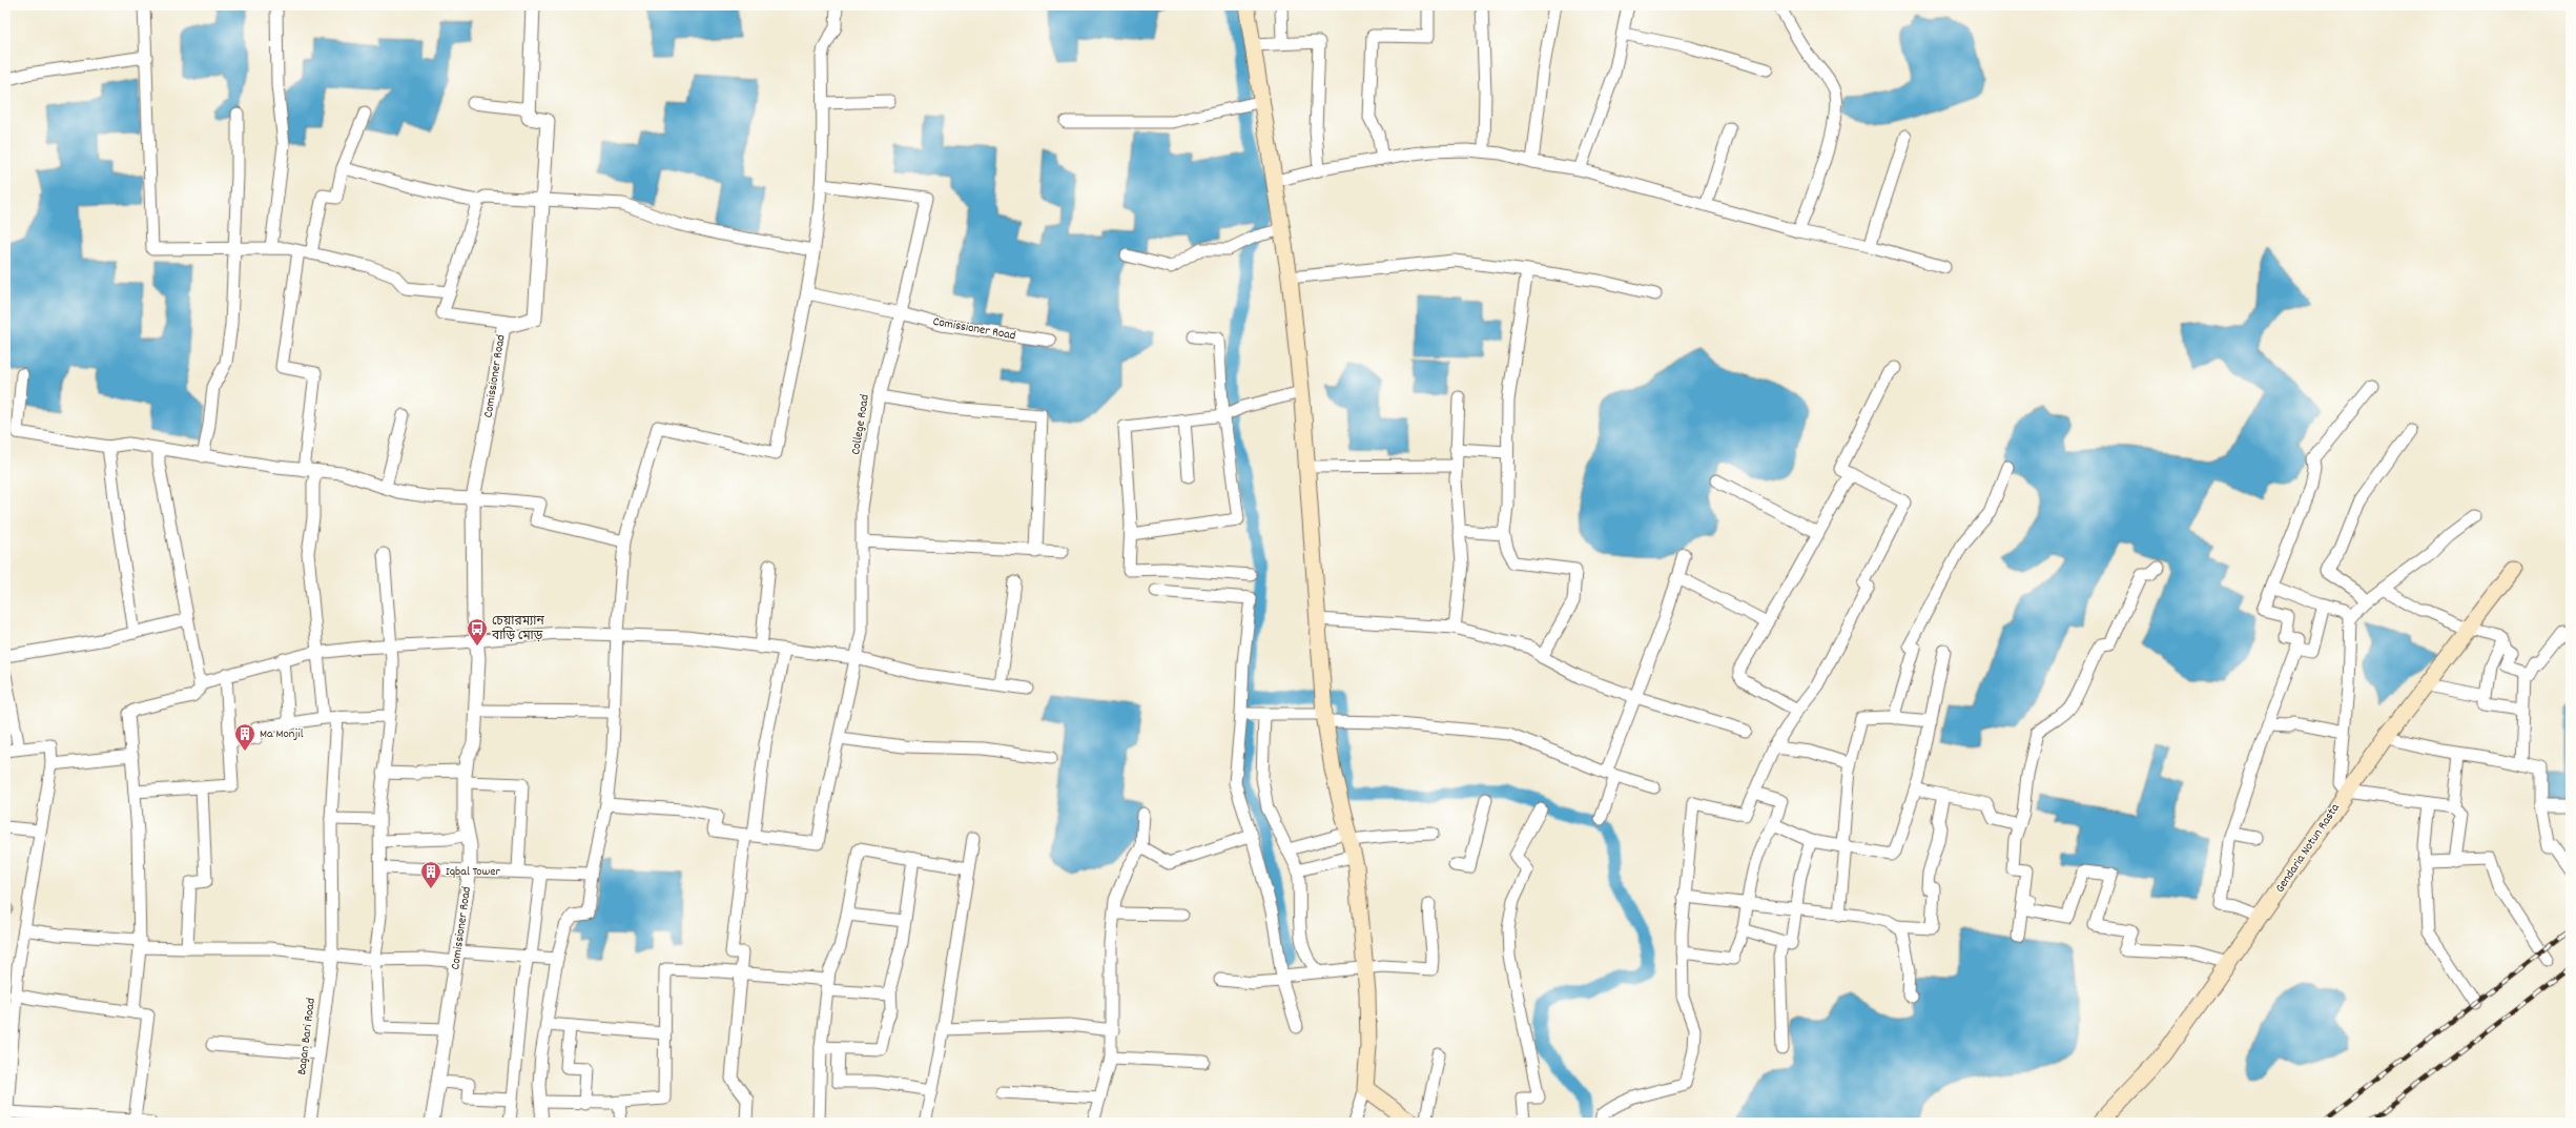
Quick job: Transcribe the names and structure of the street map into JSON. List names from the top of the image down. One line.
{"streets":{"main road":["Gendaria Notun Rasta"],"street":["Comissioner Road","College Road","Bagan Bari Road"]},"crossings":[["Comissioner Road","College Road"]],"places":{"bus stop":["চেয়ারম্যান বাড়ি মোড়"],"building":["Ma Monjil","Iqbal Tower"]}}
